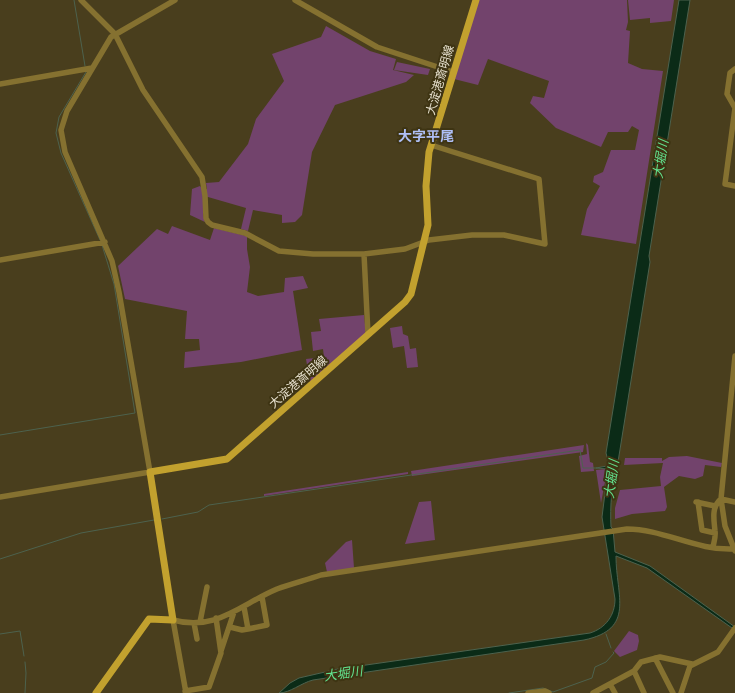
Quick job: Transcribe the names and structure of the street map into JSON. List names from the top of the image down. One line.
{"streets":{"main road":["大淀港斎明線"]},"districts":["大字平尾"],"water":["大堀川"]}
